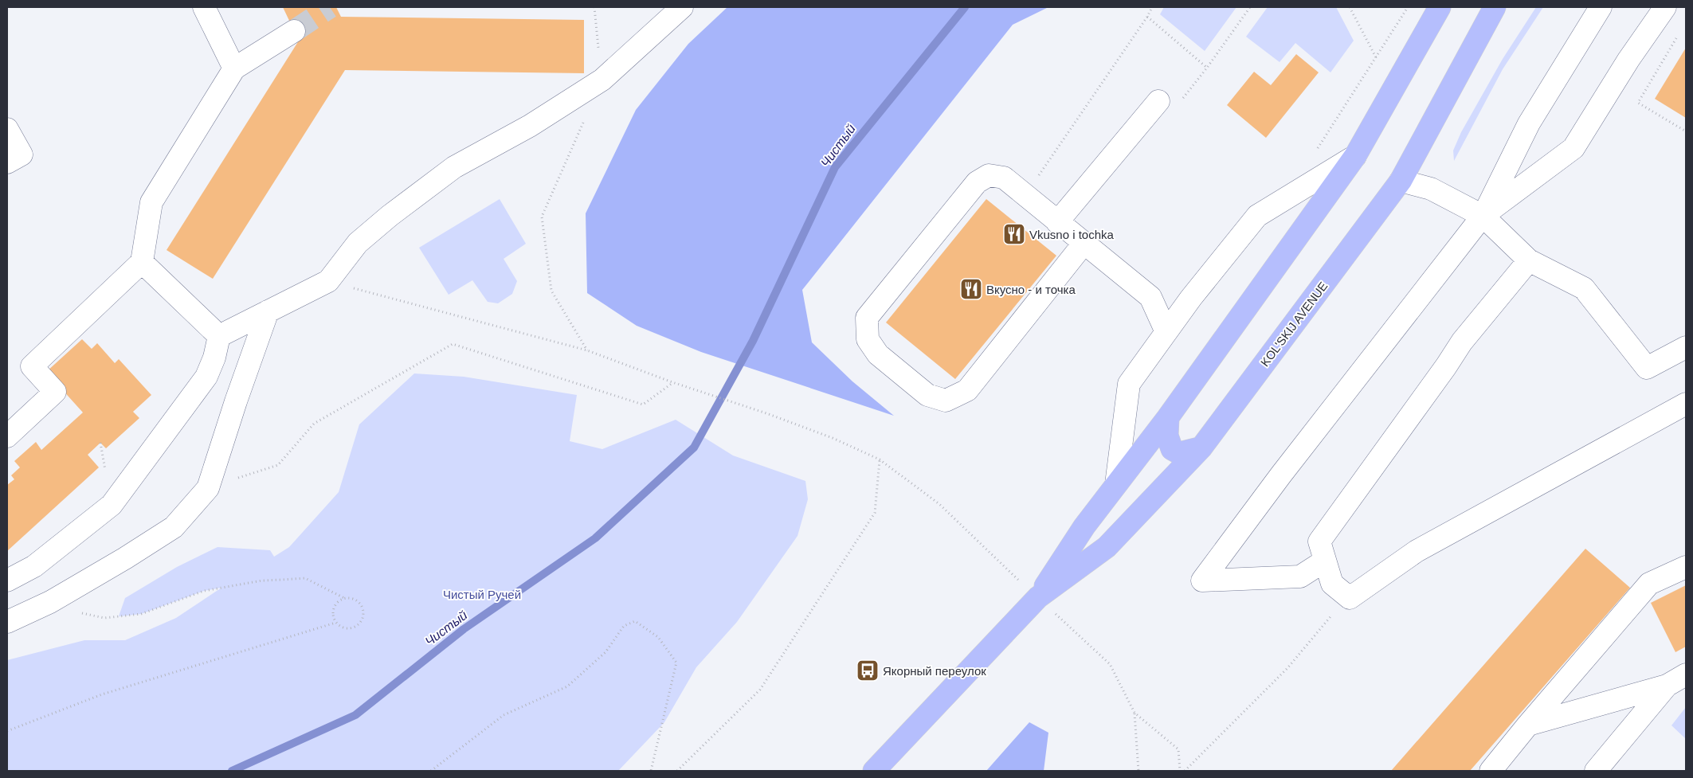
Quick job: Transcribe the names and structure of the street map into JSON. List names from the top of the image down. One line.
{"streets":{"main road":["KOL'SKIJ AVENUE"]},"water":["Чистый"],"parks":["Чистый Ручей"],"places":{"restaurant":["Vkusno i tochka","Вкусно - и точка"],"bus stop":["Якорный переулок"]}}
